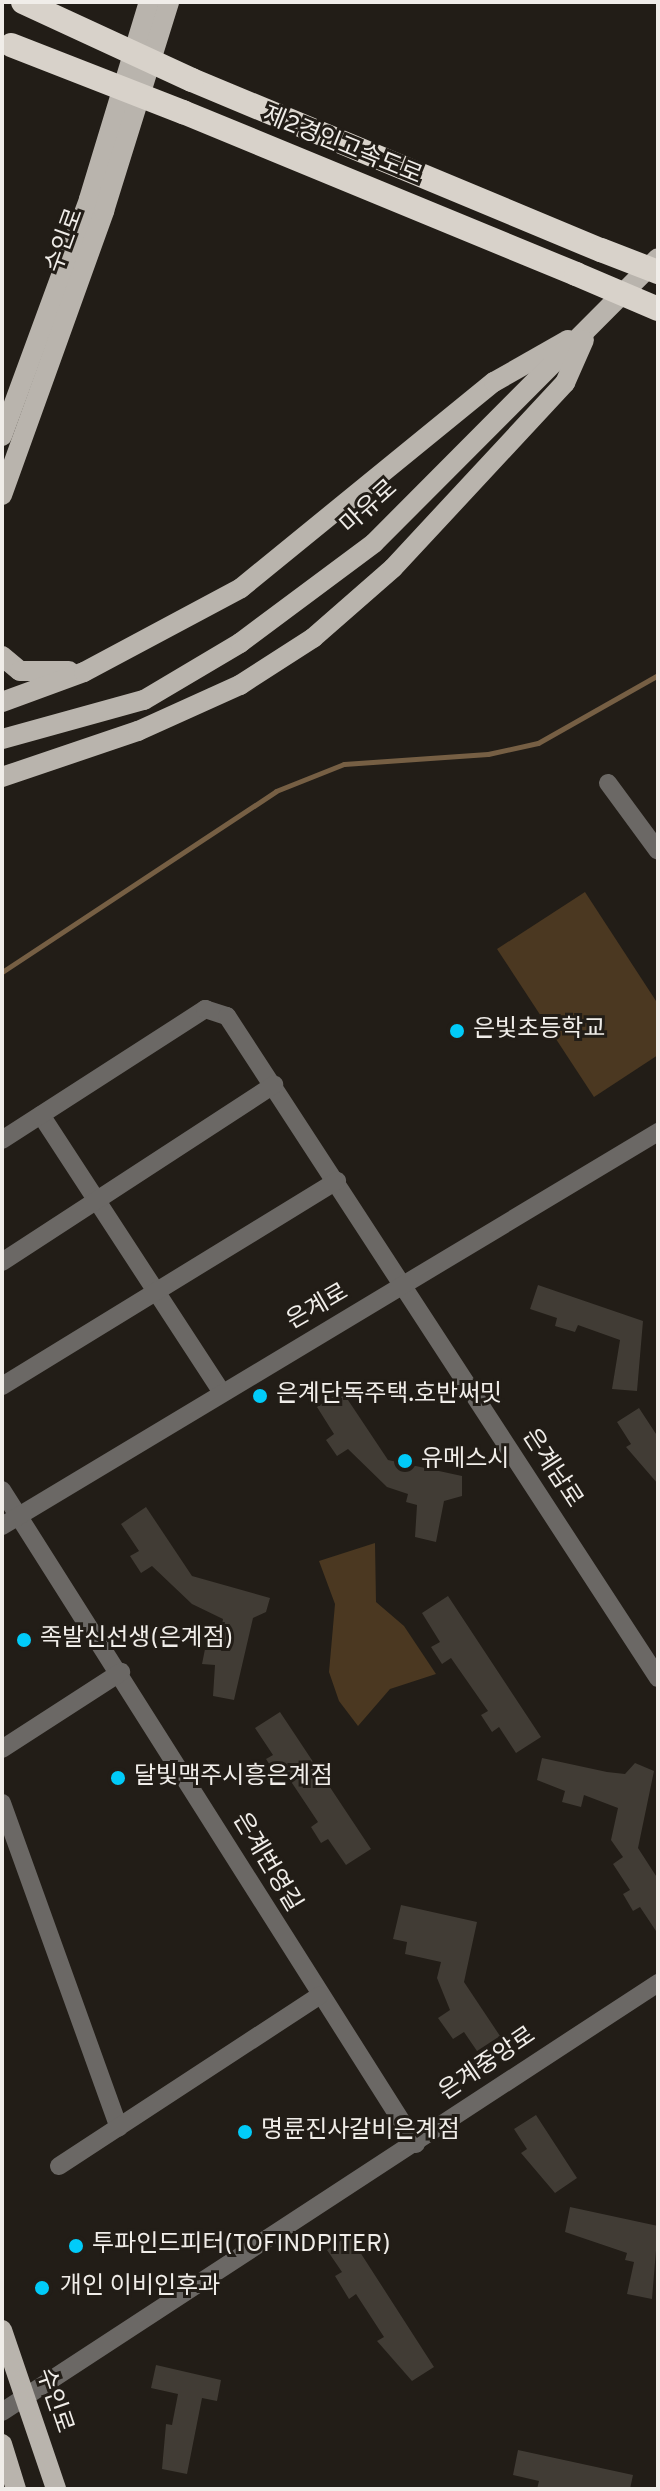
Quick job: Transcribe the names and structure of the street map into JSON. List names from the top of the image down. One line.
{"streets":{"highway":["제2경인고속도로"],"main road":["수인로","마유로"],"street":["은계로","은계남로","은계번영길","은계중앙로"]},"crossings":[["수인로","은계중앙로"],["은계로","은계남로"],["은계로","은계번영길"],["은계번영길","은계중앙로"]],"places":["은빛초등학교","은계단독주택.호반써밋","유메스시","족발신선생(은계점)","달빛맥주시흥은계점","명륜진사갈비은계점","투파인드피터(TOFINDPITER)","개인 이비인후과"]}
